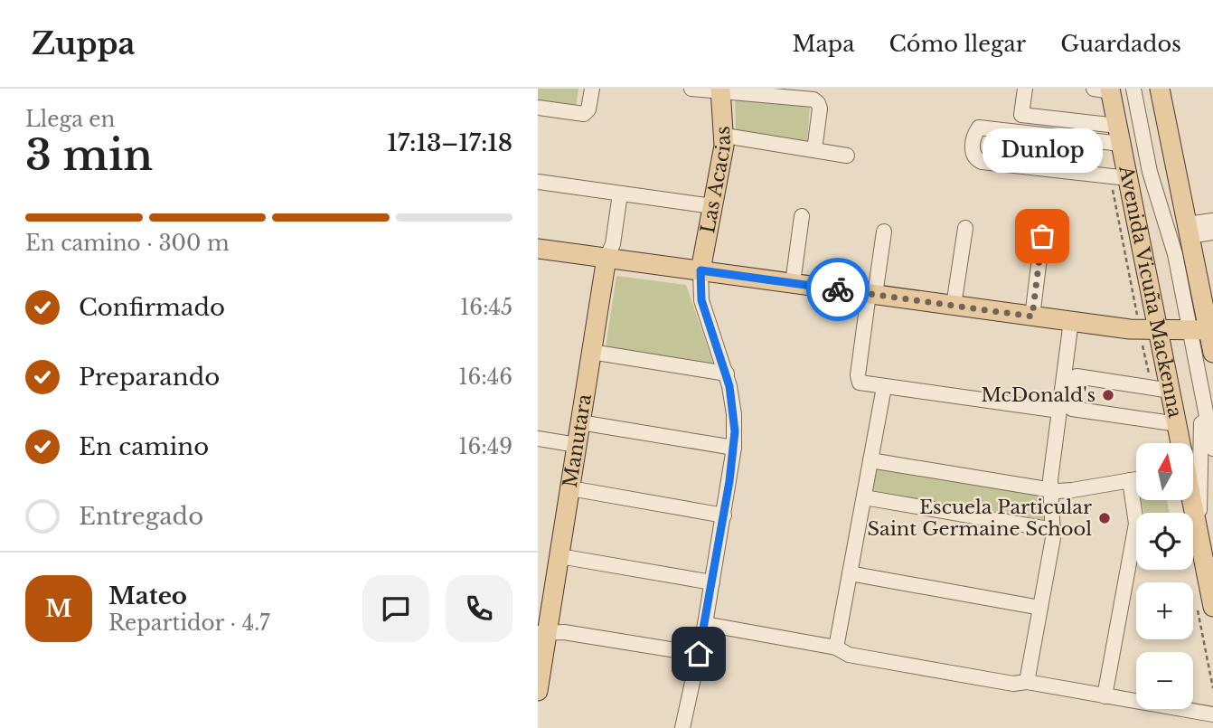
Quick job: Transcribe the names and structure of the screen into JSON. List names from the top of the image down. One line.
{"streets":{"main road":["Las Acacias","Avenida Vicuña Mackenna","Manutara"]},"places":["Dunlop","McDonald's","Escuela Particular Saint Germaine School"],"north":"top","page":{"header":"Zuppa","nav":["Mapa","Cómo llegar","Guardados"],"heading":["3 min","Llega en","17:13–17:18"],"panel":["Mateo","Repartidor · 4.7"],"bubble":"Dunlop","bar":"En camino · 300 m","list":[["Confirmado","16:45"],["Preparando","16:46"],["En camino","16:49"],"Entregado"],"map_buttons":["+","−"],"round":"M"}}
